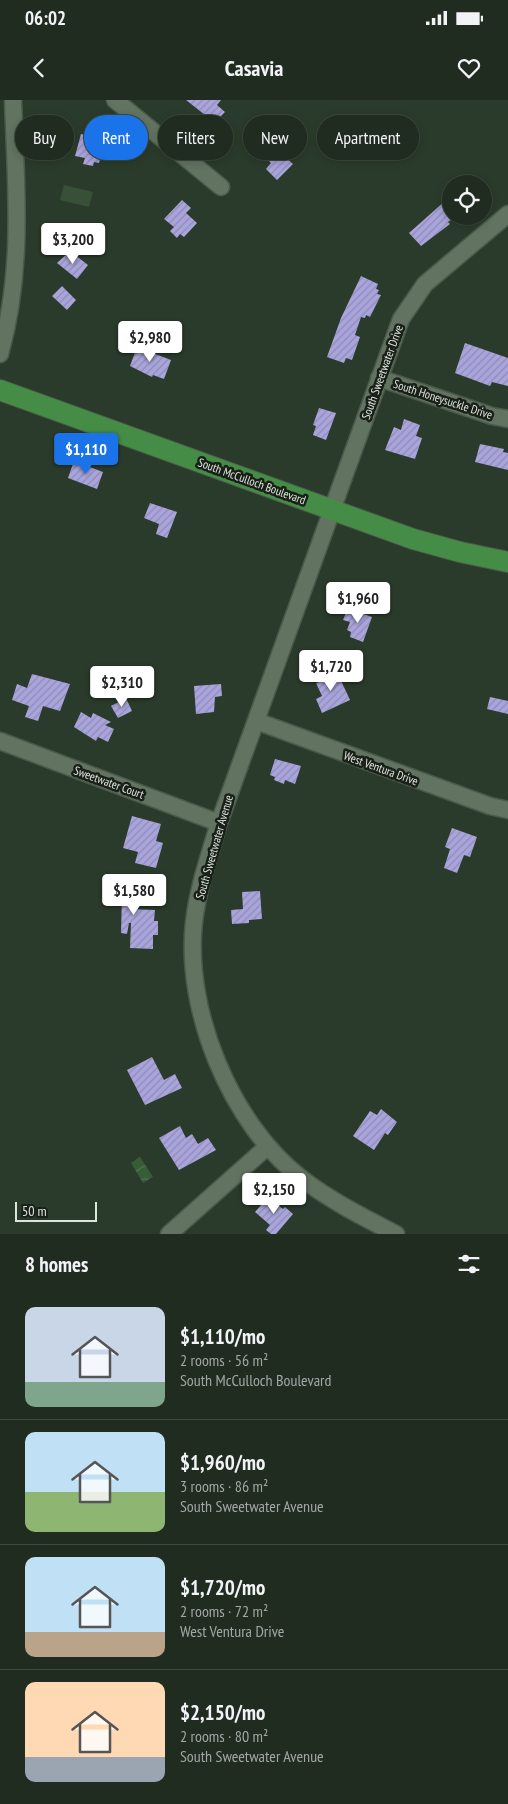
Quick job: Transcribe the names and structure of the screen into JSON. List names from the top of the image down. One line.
{"streets":{"main road":["South McCulloch Boulevard"],"street":["South Sweetwater Drive","South Honeysuckle Drive","West Ventura Drive","Sweetwater Court","South Sweetwater Avenue"]},"crossings":[["South Sweetwater Drive","South Honeysuckle Drive"],["South Sweetwater Drive","South McCulloch Boulevard"],["South Sweetwater Drive","South Sweetwater Avenue"],["South McCulloch Boulevard","South Sweetwater Avenue"],["West Ventura Drive","South Sweetwater Avenue"],["Sweetwater Court","South Sweetwater Avenue"]],"scale_bar":"50 m","page":{"status":"06:02","header":"Casavia","chip":["Buy","Rent","Filters","New","Apartment"],"price":["$3,200","$2,980","$1,110","$1,960","$1,720","$2,310","$1,580","$2,150"],"scale":"50 m","heading":"8 homes","list":[{"name":"$1,110/mo","note":"2 rooms · 56 m² · South McCulloch Boulevard"},{"name":"$1,960/mo","note":"3 rooms · 86 m² · South Sweetwater Avenue"},{"name":"$1,720/mo","note":"2 rooms · 72 m² · West Ventura Drive"},{"name":"$2,150/mo","note":"2 rooms · 80 m² · South Sweetwater Avenue"}]}}
